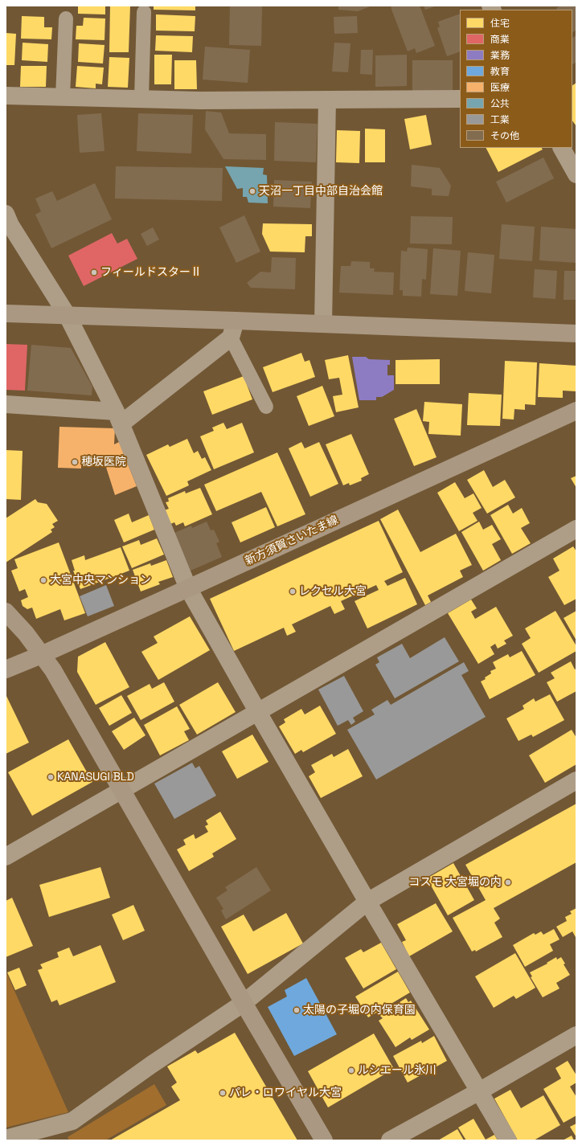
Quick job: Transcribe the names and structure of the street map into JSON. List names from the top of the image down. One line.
{"streets":{"street":["新方須賀さいたま線"]},"places":["天沼一丁目中部自治会館","フィールドスターⅡ","穂坂医院","大宮中央マンション","レクセル大宮","KANASUGI BLD","コスモ 大宮堀の内","太陽の子堀の内保育園","ルシエール氷川","パレ・ロワイヤル大宮"],"legend":["住宅","商業","業務","教育","医療","公共","工業","その他"]}
